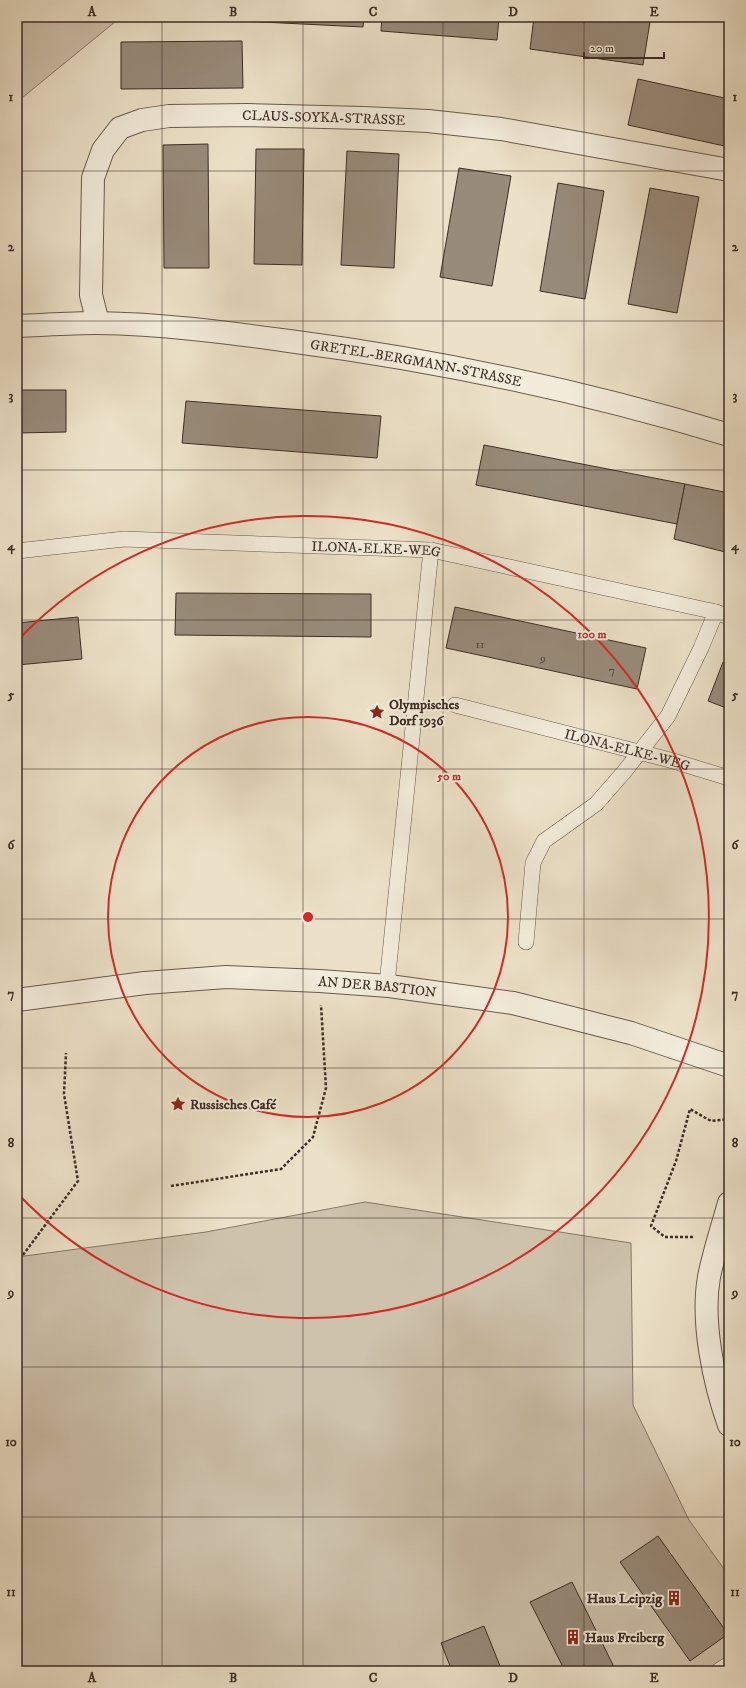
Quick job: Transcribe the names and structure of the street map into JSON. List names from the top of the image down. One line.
{"streets":{"street":["CLAUS-SOYKA-STRASSE","GRETEL-BERGMANN-STRASSE","AN DER BASTION"],"lane":["ILONA-ELKE-WEG"]},"crossings":[["CLAUS-SOYKA-STRASSE","GRETEL-BERGMANN-STRASSE"]],"places":{"place":["Olympisches Dorf 1936","Russisches Café"],"building":["Haus Leipzig","Haus Freiberg"]},"house_numbers":["11","9","7"],"scale_bar":"20 m","grid":{"columns":["A","B","C","D","E"],"rows":["1","2","3","4","5","6","7","8","9","10","11"]},"rings":["100 m","50 m"]}
